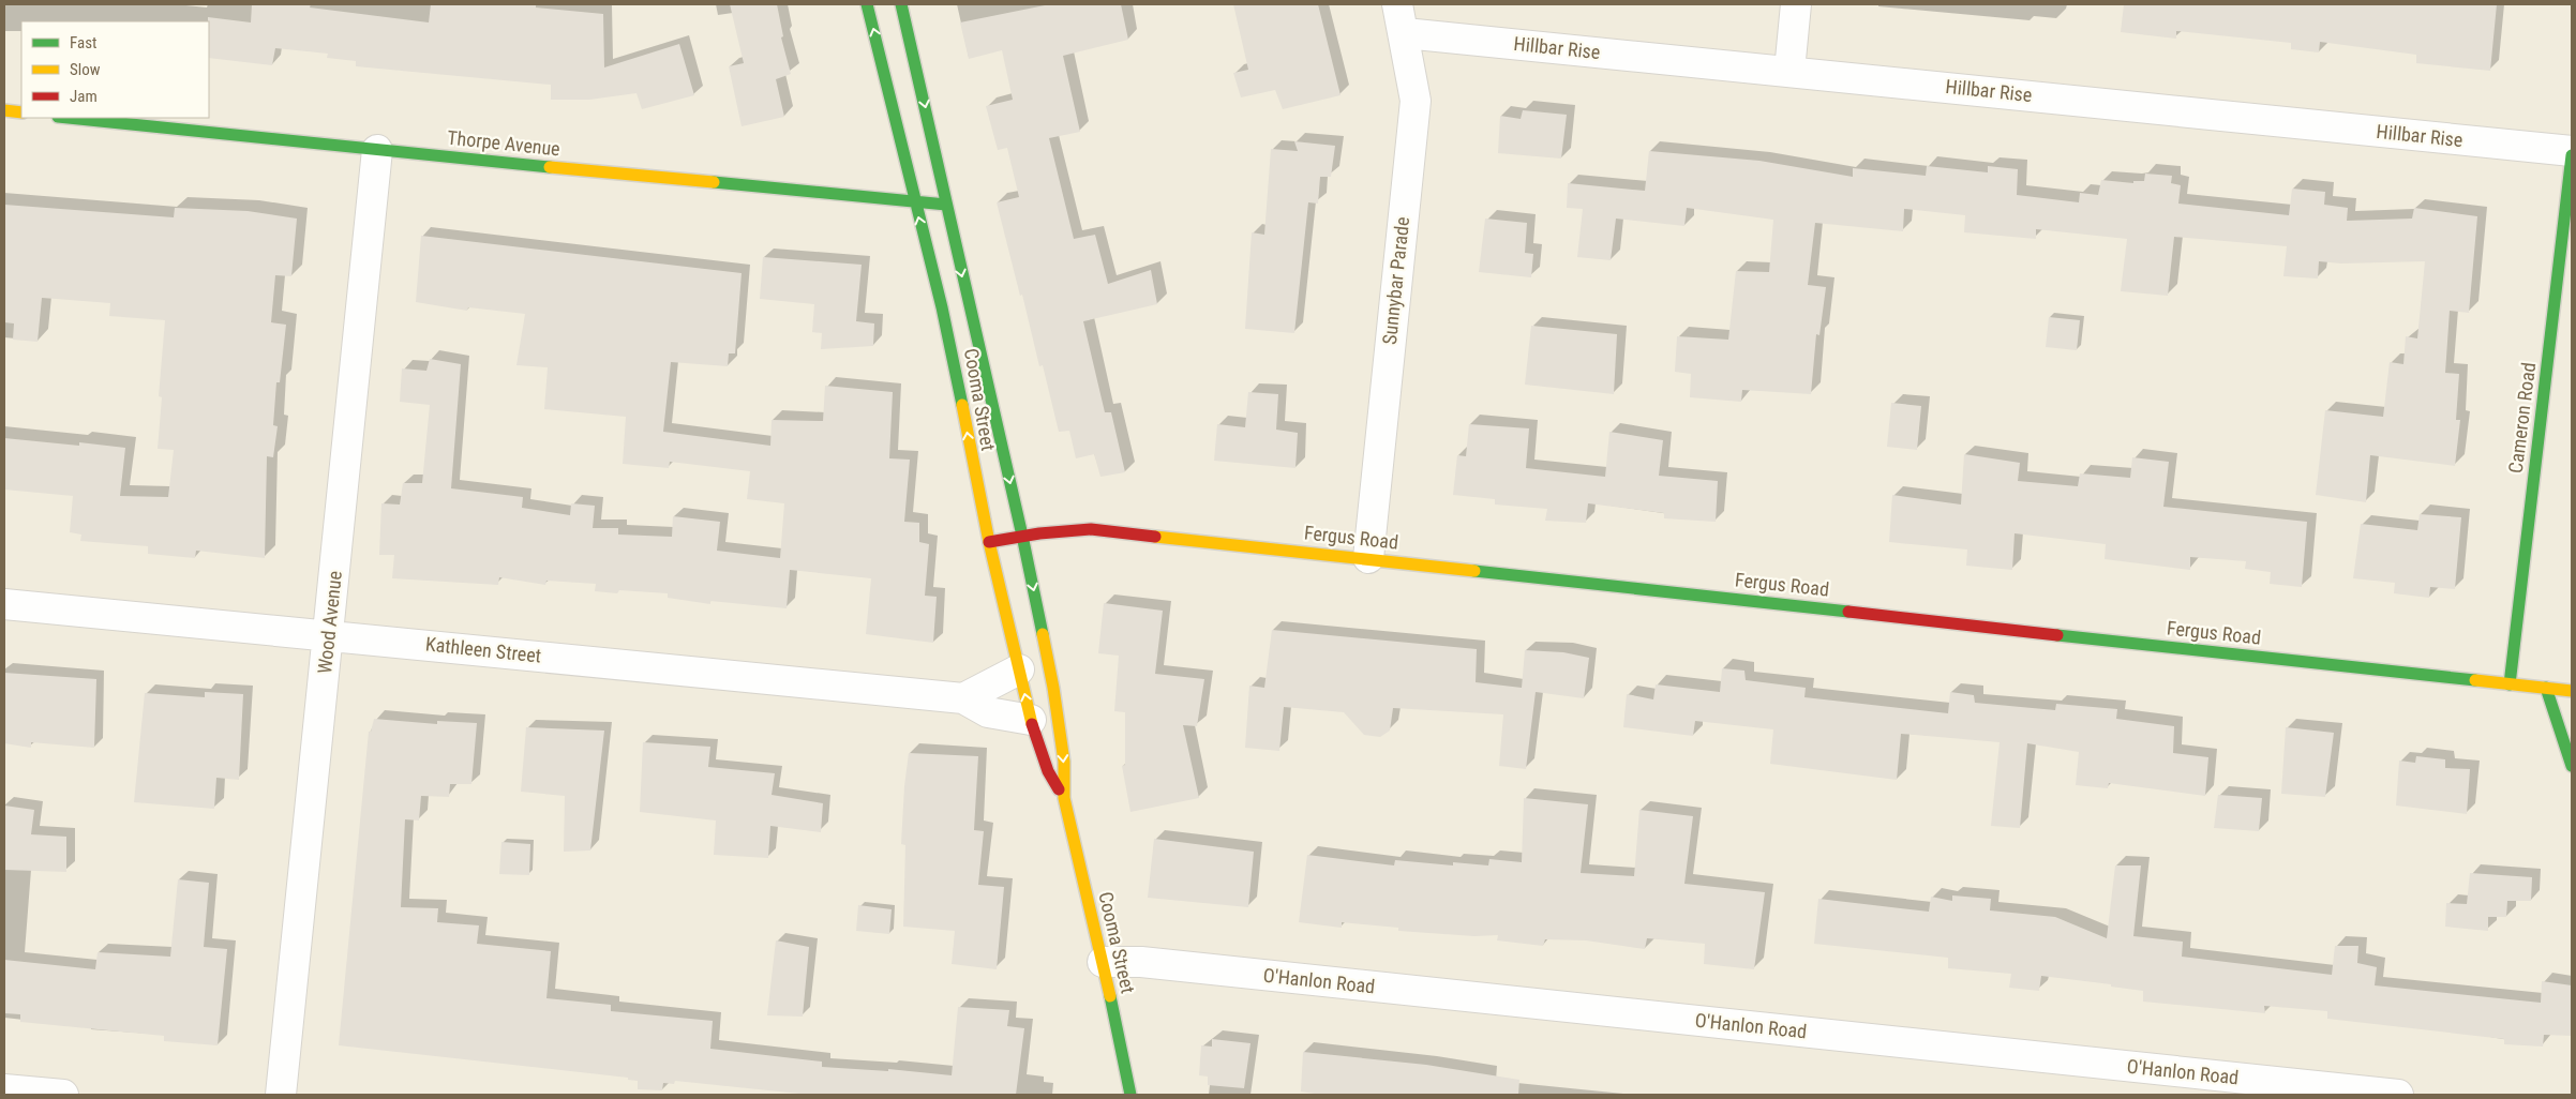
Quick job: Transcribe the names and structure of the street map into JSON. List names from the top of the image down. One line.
{"streets":{"street":["Hillbar Rise","Thorpe Avenue","Sunnybar Parade","Cooma Street","Cameron Road","Fergus Road","Wood Avenue","Kathleen Street","O'Hanlon Road"]},"crossings":[["Hillbar Rise","Sunnybar Parade"],["Hillbar Rise","Cameron Road"],["Thorpe Avenue","Cooma Street"],["Thorpe Avenue","Wood Avenue"],["Sunnybar Parade","Fergus Road"],["Cooma Street","Fergus Road"],["Cooma Street","Kathleen Street"],["Cooma Street","O'Hanlon Road"],["Cameron Road","Fergus Road"],["Wood Avenue","Kathleen Street"]],"legend":["Fast","Slow","Jam"]}
